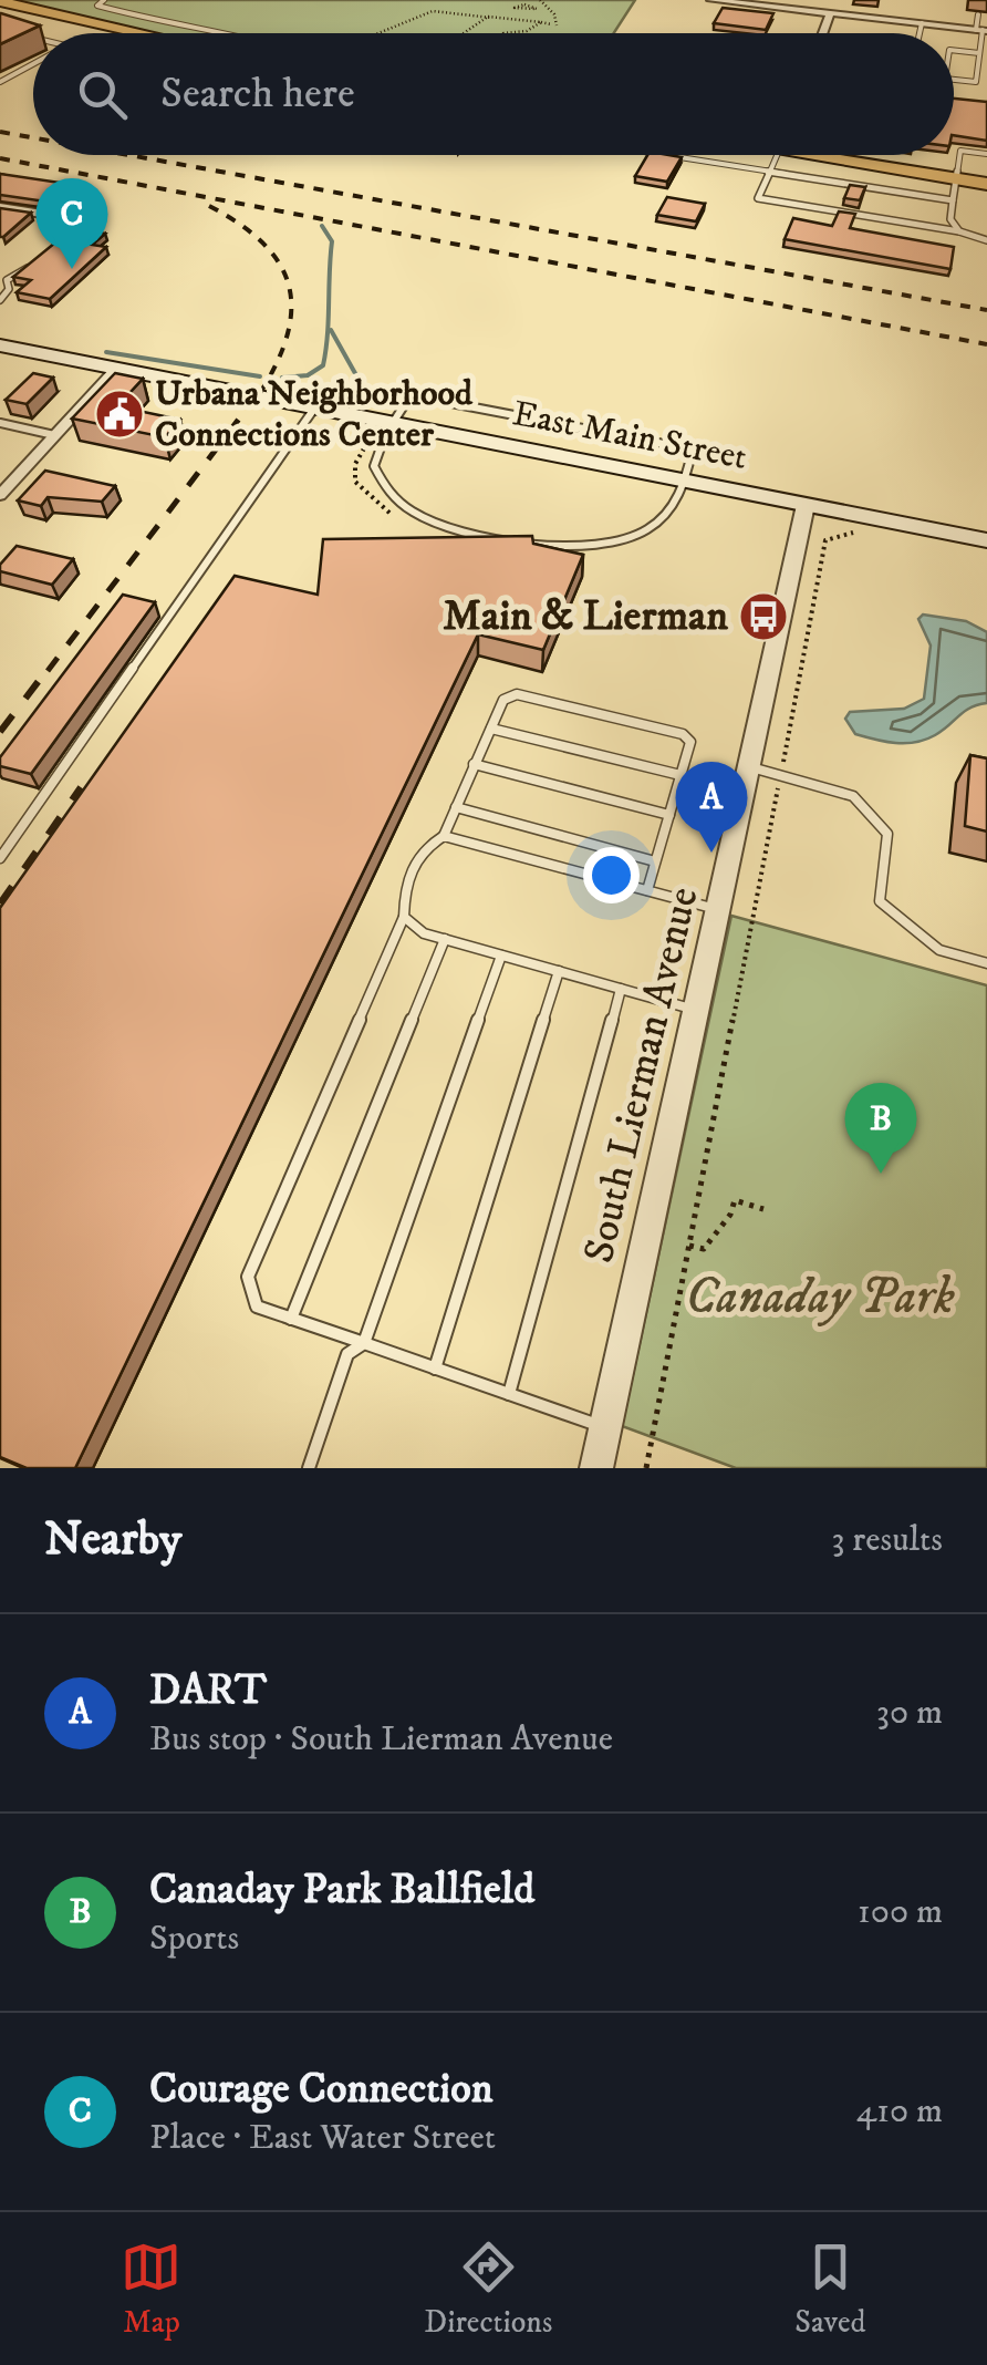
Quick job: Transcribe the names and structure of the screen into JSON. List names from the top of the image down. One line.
{"streets":{"main road":["East Main Street"],"street":["South Lierman Avenue"]},"crossings":[["East Main Street","South Lierman Avenue"]],"parks":["Canaday Park"],"places":{"public building":["Urbana Neighborhood Connections Center"],"bus stop":["Main & Lierman"]},"page":{"search":"Search here","pins":["C","A","B"],"heading":["Nearby","3 results"],"list":[{"mark":"A","name":"DART","note":"Bus stop · South Lierman Avenue","value":"30 m"},{"mark":"B","name":"Canaday Park Ballfield","note":"Sports","value":"100 m"},{"mark":"C","name":"Courage Connection","note":"Place · East Water Street","value":"410 m"}],"nav":["Map","Directions","Saved"]}}
